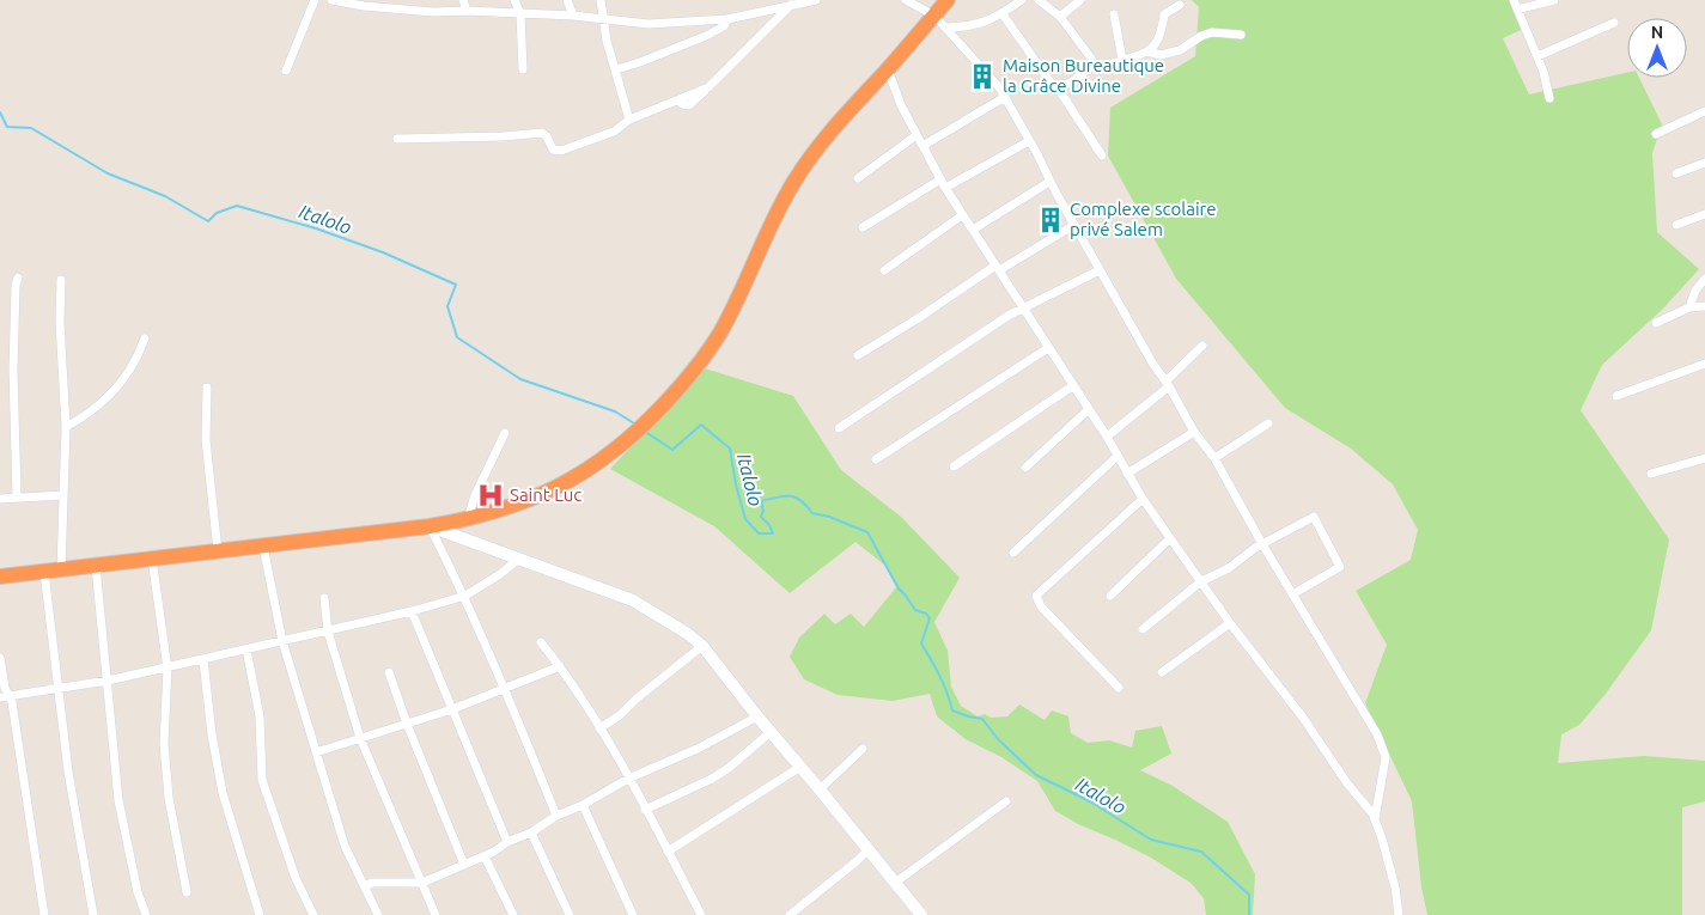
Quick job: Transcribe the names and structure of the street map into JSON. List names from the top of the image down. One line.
{"water":["Italolo"],"places":{"building":["Maison Bureautique la Grâce Divine","Complexe scolaire privé Salem"],"hospital":["Saint Luc"]},"north":"top"}
